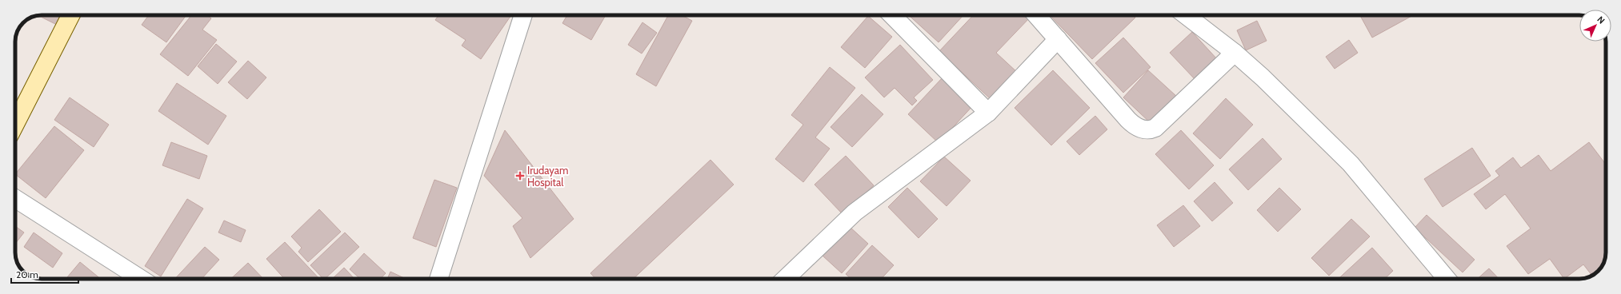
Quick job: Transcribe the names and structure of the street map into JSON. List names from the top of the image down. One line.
{"places":{"health":["Irudayam Hospital"]},"scale_bar":"20 m","north":"top right"}
